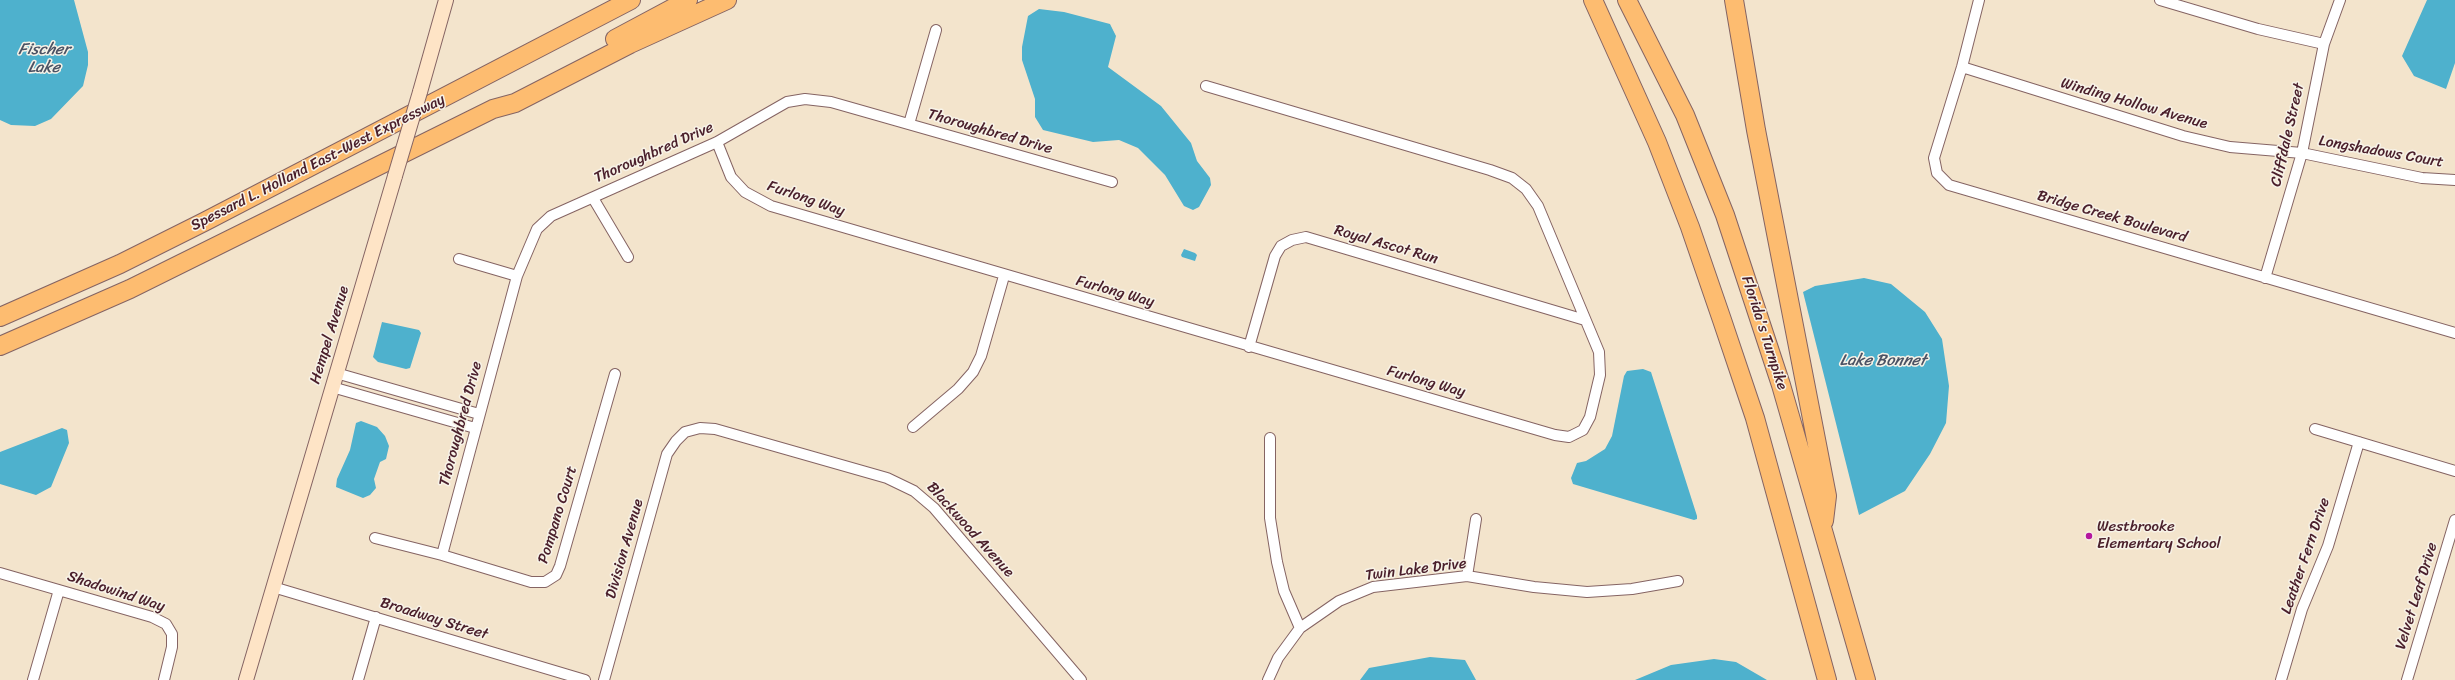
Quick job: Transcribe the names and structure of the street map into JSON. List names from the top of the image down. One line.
{"streets":{"highway":["Spessard L. Holland East-West Expressway","Florida's Turnpike"],"street":["Winding Hollow Avenue","Thoroughbred Drive","Cliffdale Street","Longshadows Court","Furlong Way","Bridge Creek Boulevard","Royal Ascot Run","Hempel Avenue","Pompano Court","Blackwood Avenue","Division Avenue","Leather Fern Drive","Twin Lake Drive","Shadowind Way","Velvet Leaf Drive","Broadway Street"]},"crossings":[["Winding Hollow Avenue","Cliffdale Street"],["Winding Hollow Avenue","Longshadows Court"],["Winding Hollow Avenue","Bridge Creek Boulevard"],["Thoroughbred Drive","Furlong Way"],["Thoroughbred Drive","Pompano Court"],["Cliffdale Street","Longshadows Court"],["Cliffdale Street","Bridge Creek Boulevard"],["Furlong Way","Royal Ascot Run"],["Hempel Avenue","Broadway Street"],["Blackwood Avenue","Division Avenue"]],"water":["Fischer Lake","Lake Bonnet"],"places":["Westbrooke Elementary School"]}
